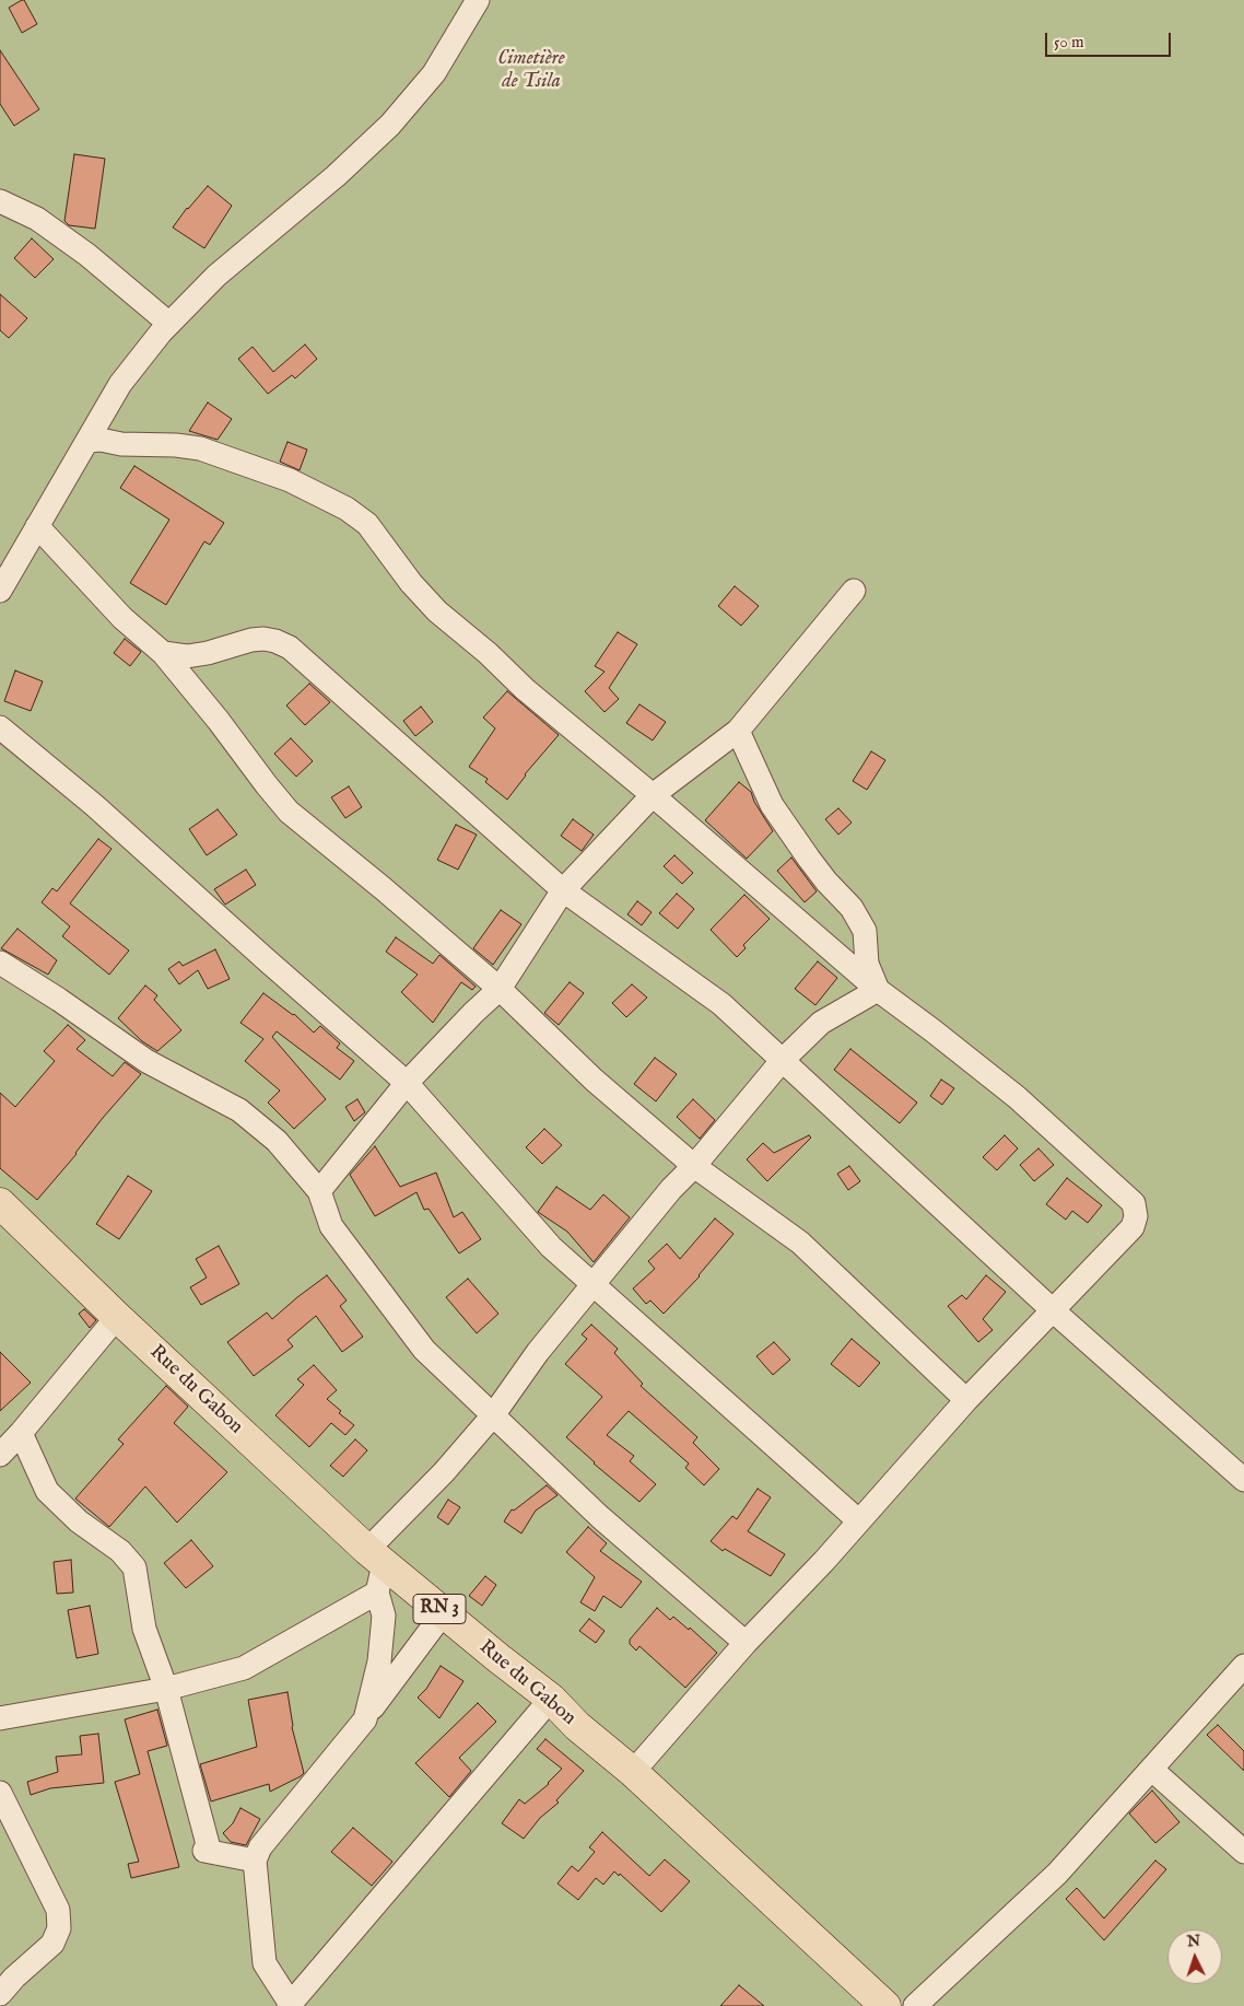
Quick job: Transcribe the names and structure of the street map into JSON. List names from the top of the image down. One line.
{"streets":{"highway":["Rue du Gabon","RN 3"]},"parks":["Cimetière de Tsila"],"scale_bar":"50 m","north":"top"}
